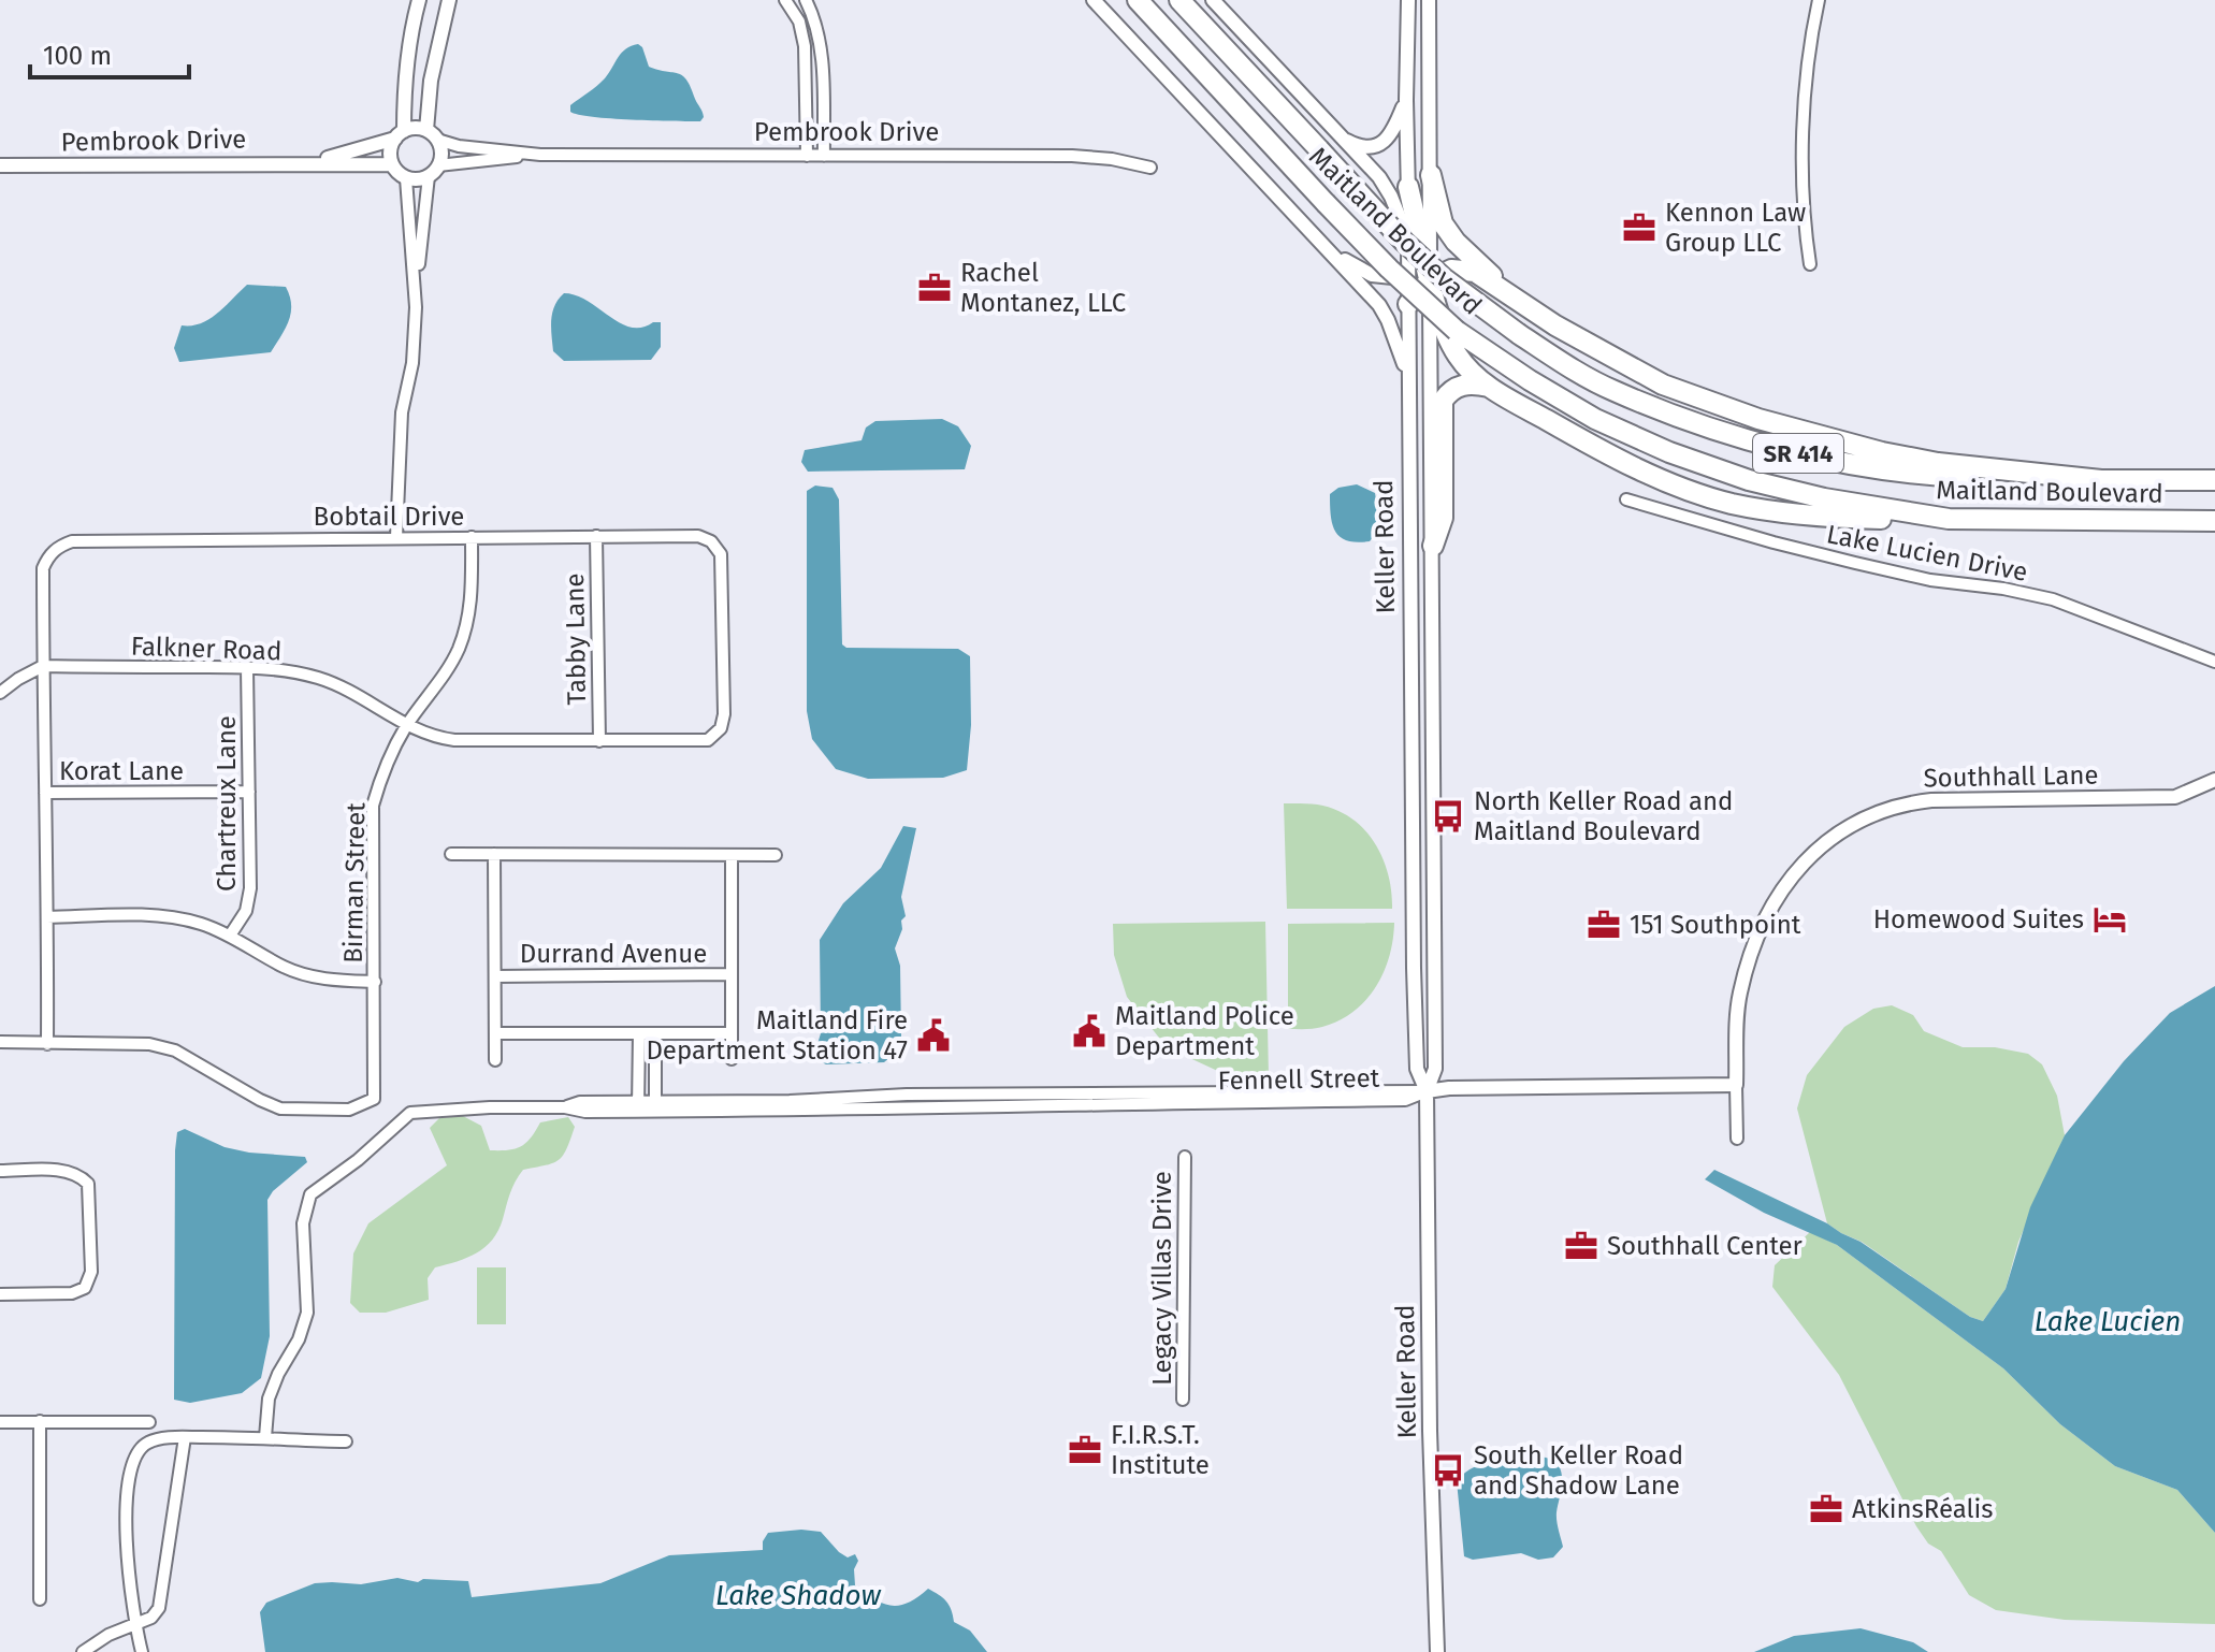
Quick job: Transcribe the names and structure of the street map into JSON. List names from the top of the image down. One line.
{"streets":{"highway":["Maitland Boulevard","SR 414"],"street":["Pembrook Drive","Bobtail Drive","Keller Road","Lake Lucien Drive","Tabby Lane","Falkner Road","Korat Lane","Southhall Lane","Chartreux Lane","Birman Street","Durrand Avenue","Fennell Street","Legacy Villas Drive"]},"crossings":[["Bobtail Drive","Tabby Lane"],["Bobtail Drive","Falkner Road"],["Bobtail Drive","Korat Lane"],["Bobtail Drive","Birman Street"],["Keller Road","Fennell Street"],["Falkner Road","Chartreux Lane"],["Falkner Road","Birman Street"],["Korat Lane","Chartreux Lane"]],"water":["Lake Lucien","Lake Shadow"],"places":{"office":["Kennon Law Group LLC","Rachel Montanez, LLC","151 Southpoint","Southhall Center","F.I.R.S.T. Institute","AtkinsRéalis"],"bus stop":["North Keller Road and Maitland Boulevard","South Keller Road and Shadow Lane"],"hotel":["Homewood Suites"],"public building":["Maitland Police Department","Maitland Fire Department Station 47"]},"scale_bar":"100 m"}
